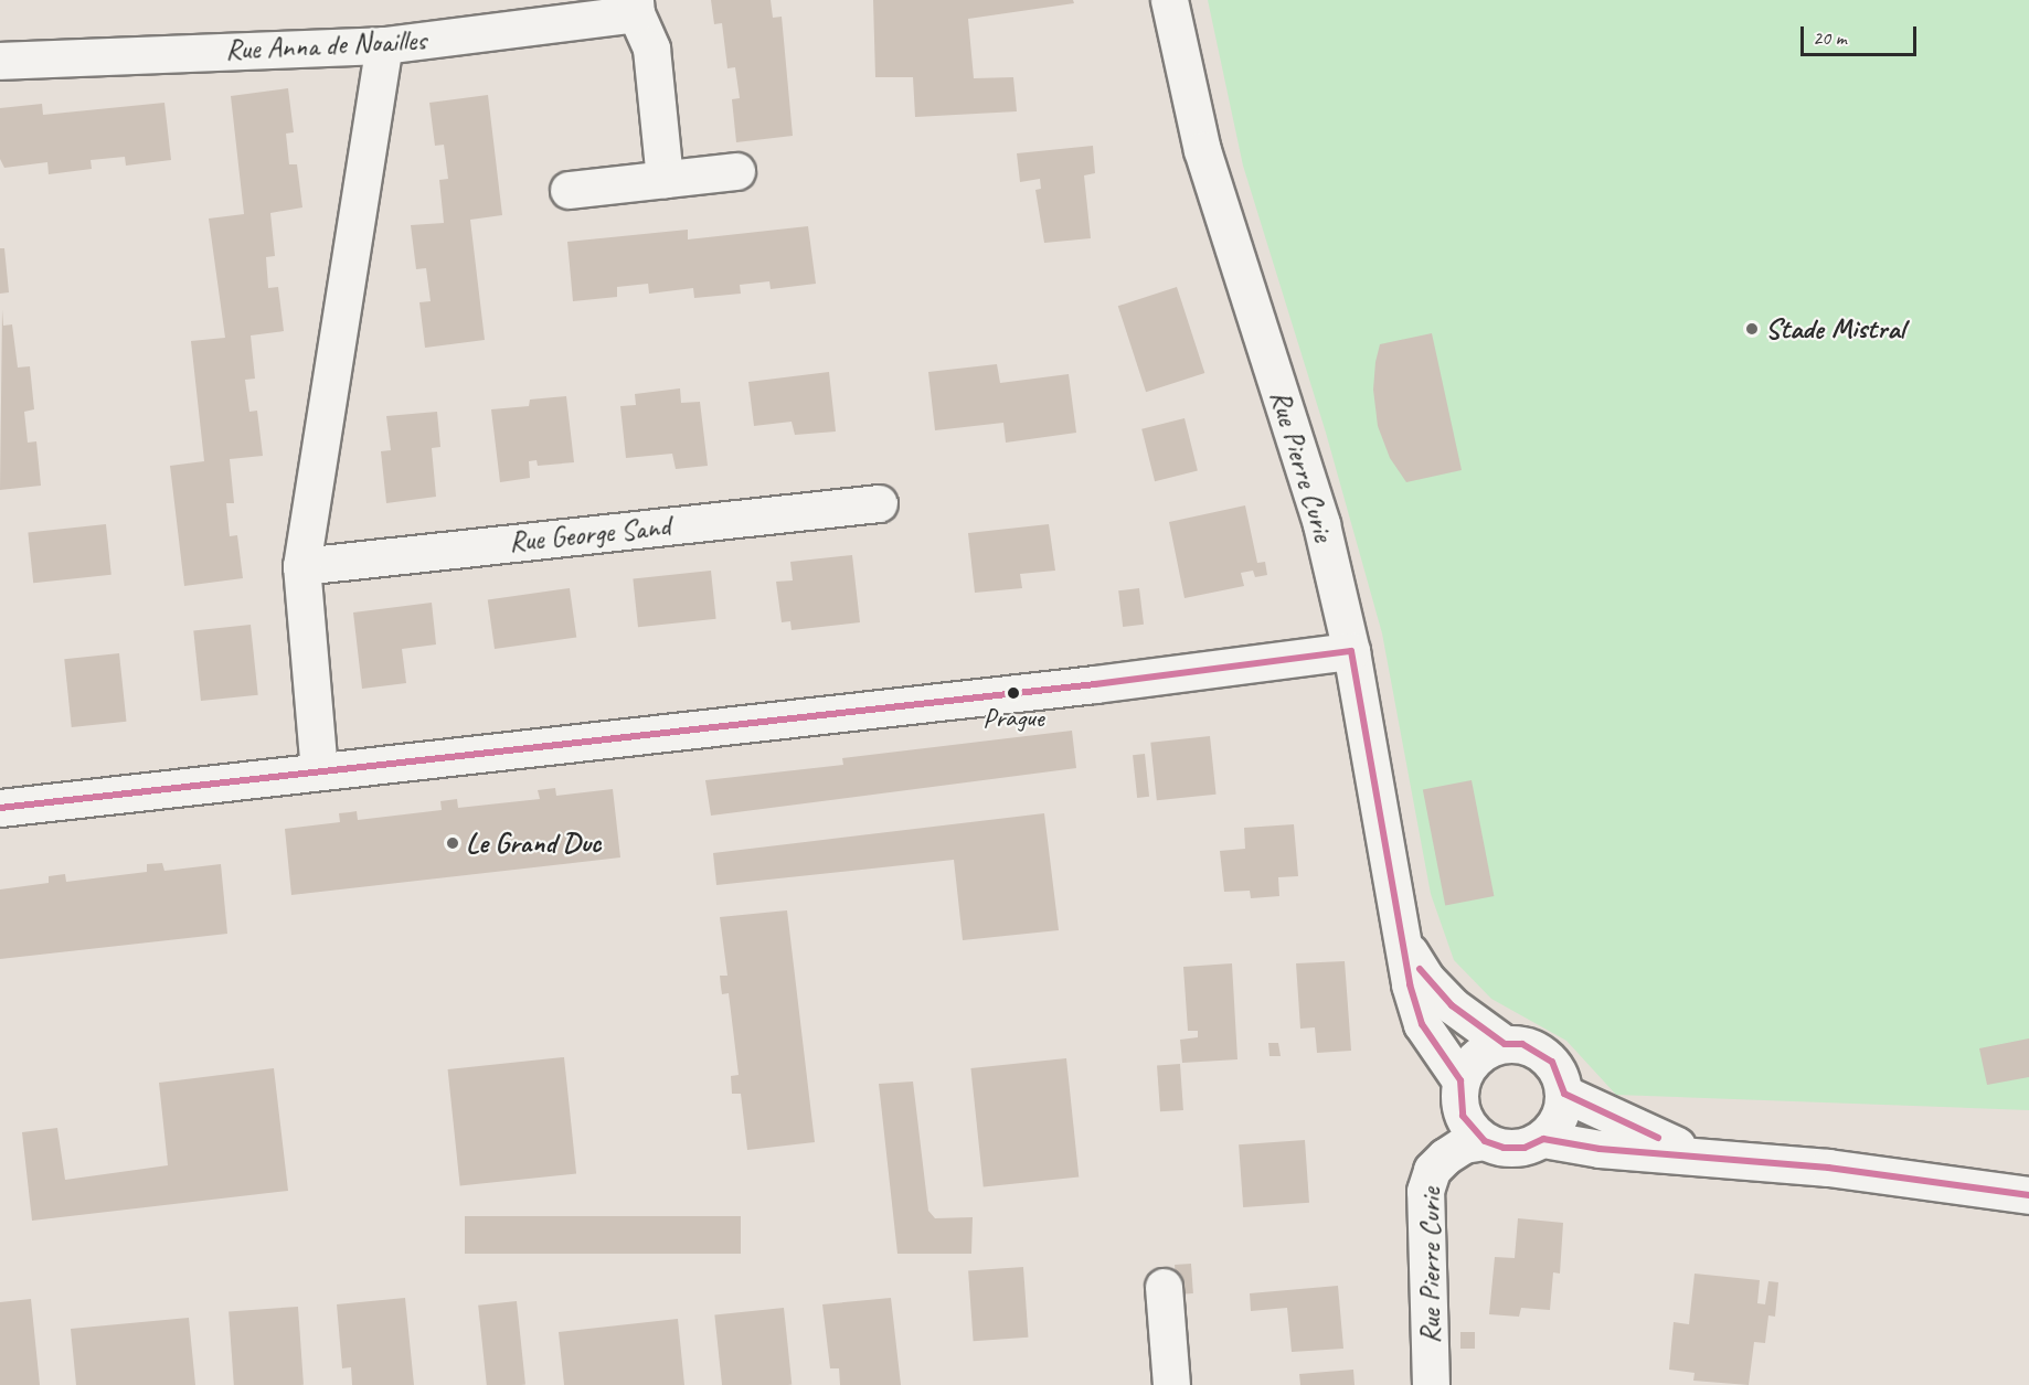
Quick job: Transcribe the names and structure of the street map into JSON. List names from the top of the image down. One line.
{"streets":{"street":["Rue Anna de Noailles","Rue Pierre Curie","Rue George Sand"]},"places":["Stade Mistral","Prague","Le Grand Duc"],"scale_bar":"20 m"}
